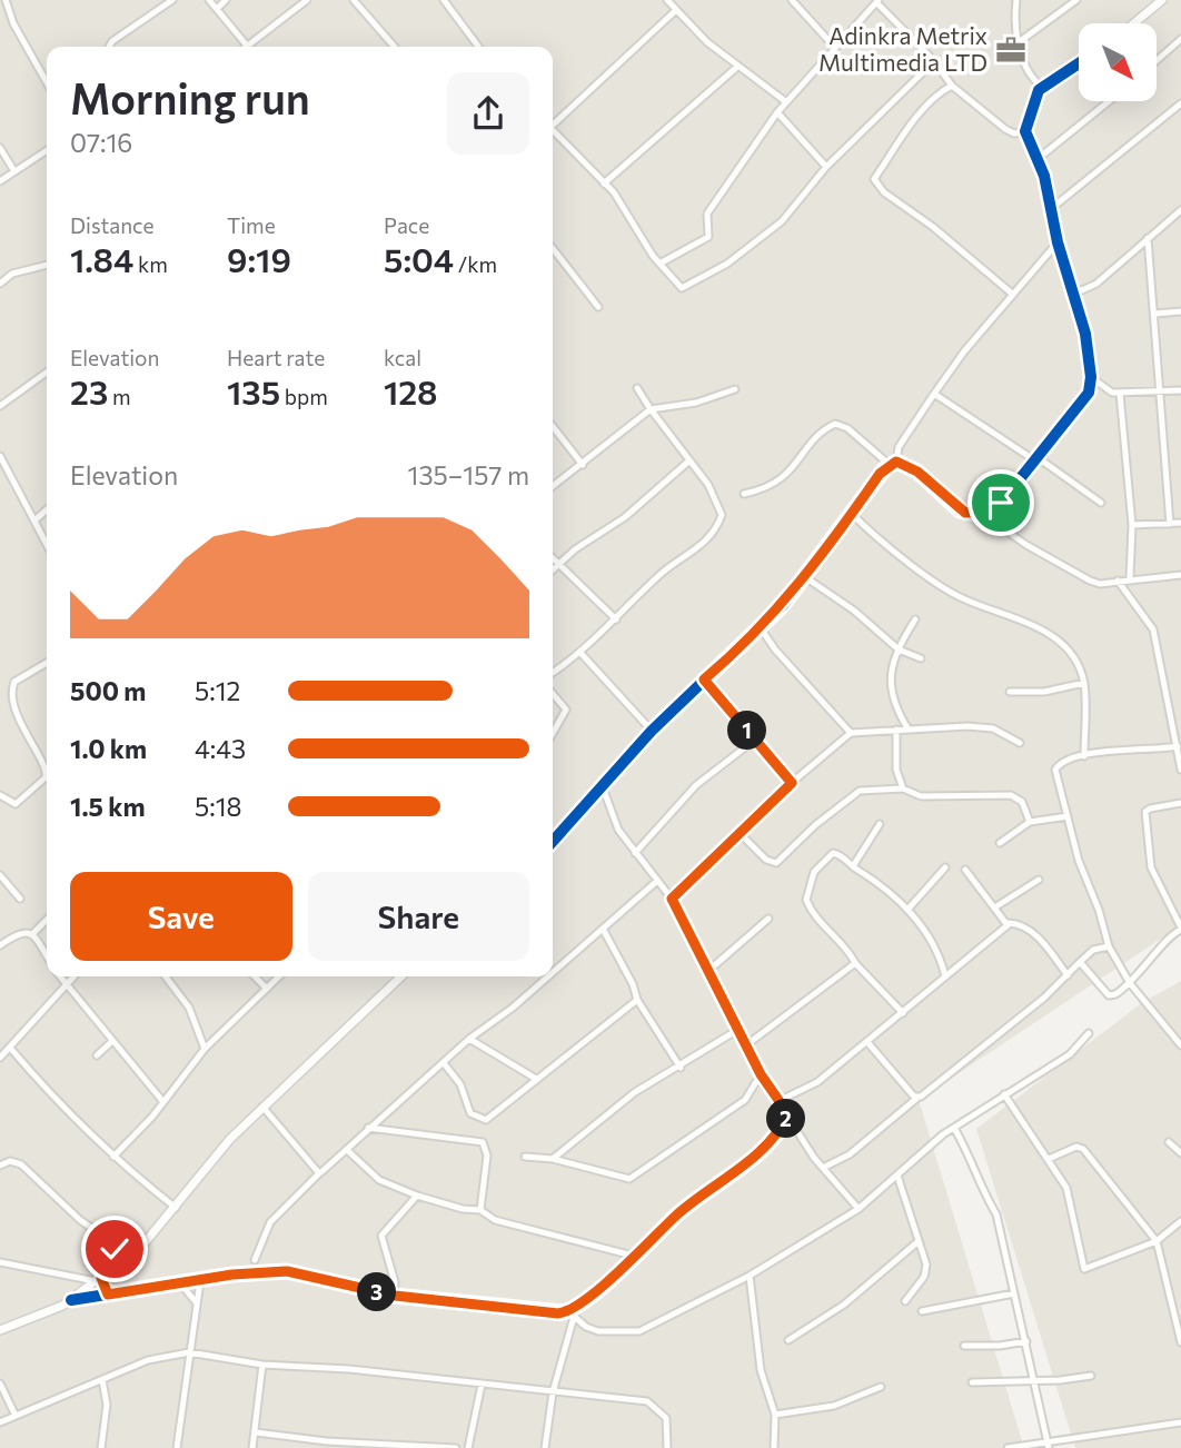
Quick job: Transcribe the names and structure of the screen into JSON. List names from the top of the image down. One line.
{"places":{"office":["Adinkra Metrix Multimedia LTD"]},"north":"bottom right","page":{"heading":["Morning run","07:16"],"stats":[["Distance","1.84 km"],["Time","9:19"],["Pace","5:04 /km"],["Elevation","23 m"],["Heart rate","135 bpm"],["kcal","128"]],"chart":["Elevation","135–157 m"],"list":[{"name":"500 m","note":"5:12"},{"name":"1.0 km","note":"4:43"},{"name":"1.5 km","note":"5:18"}],"pins":["1","2","3"],"buttons":["Save","Share"]}}
